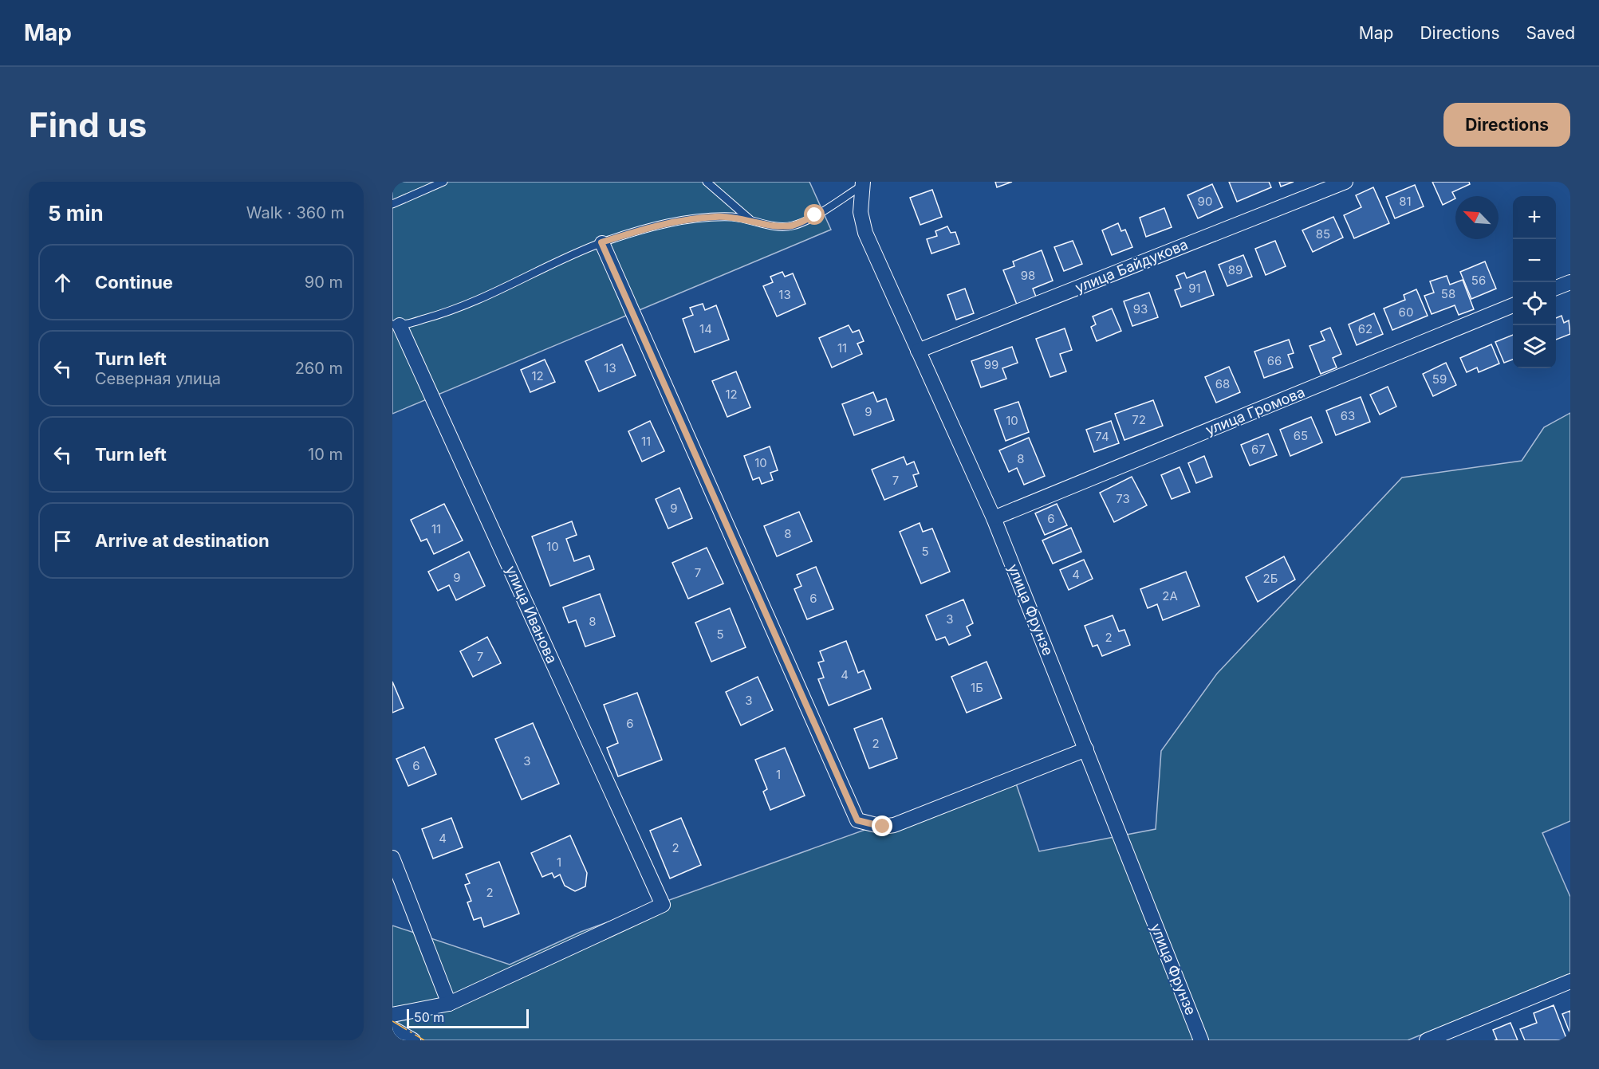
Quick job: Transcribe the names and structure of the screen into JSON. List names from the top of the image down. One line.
{"streets":{"street":["улица Байдукова","улица Громова","улица Фрунзе","улица Иванова"]},"crossings":[["улица Байдукова","улица Фрунзе"],["улица Громова","улица Фрунзе"]],"house_numbers":["90","81","85","89","98","56","91","58","13","93","60","14","62","11","66","99","13","12","59","68","12","9","63","72","10","65","74","11","67","8","10","7","73","9","6","11","8","10","5","7","4","9","2Б","2А","6","3","8","5","2","7","4","1Б","3","6","2","3","6","1","4","2","1","2"],"scale_bar":"50 m","north":"top left","page":{"header":"Map","nav":["Map","Directions","Saved"],"buttons":"Directions","title":"Find us","heading":["5 min","Walk · 360 m"],"map_buttons":["+","−"],"list":[["Continue","90 m"],["Turn left","Северная улица","260 m"],["Turn left","10 m"],"Arrive at destination"],"scale":"50 m"}}
